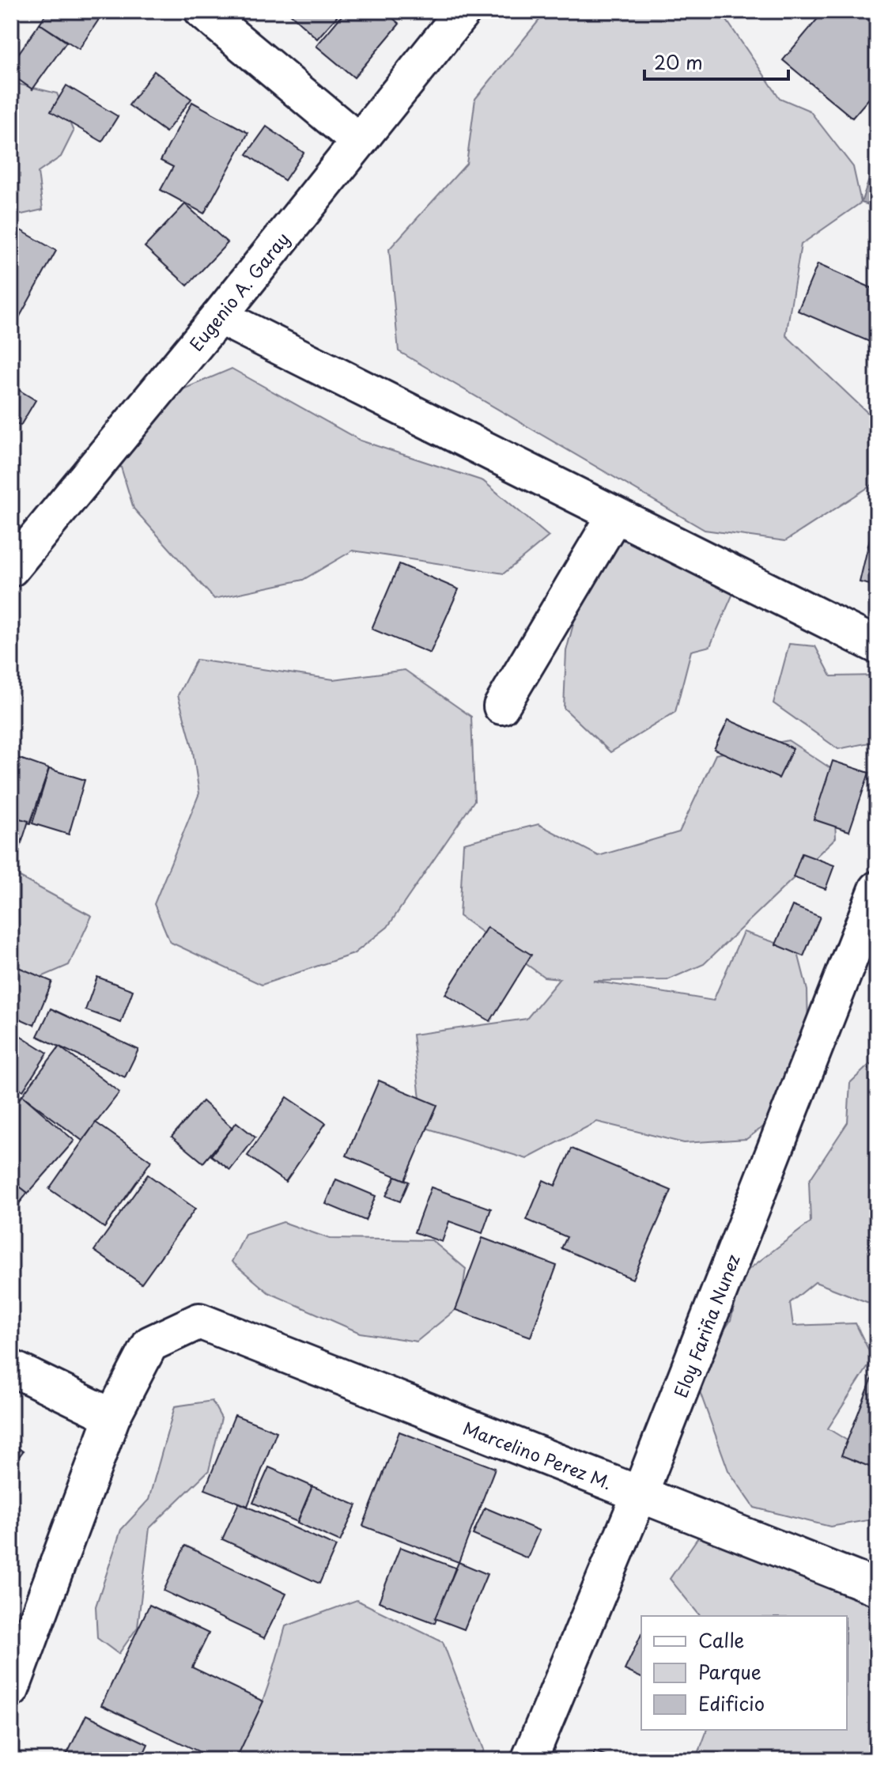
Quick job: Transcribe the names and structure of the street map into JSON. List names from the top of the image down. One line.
{"streets":{"street":["Eugenio A. Garay","Eloy Fariña Nunez","Marcelino Perez M."]},"crossings":[["Eloy Fariña Nunez","Marcelino Perez M."]],"legend":["Calle","Parque","Edificio"],"scale_bar":"20 m"}
